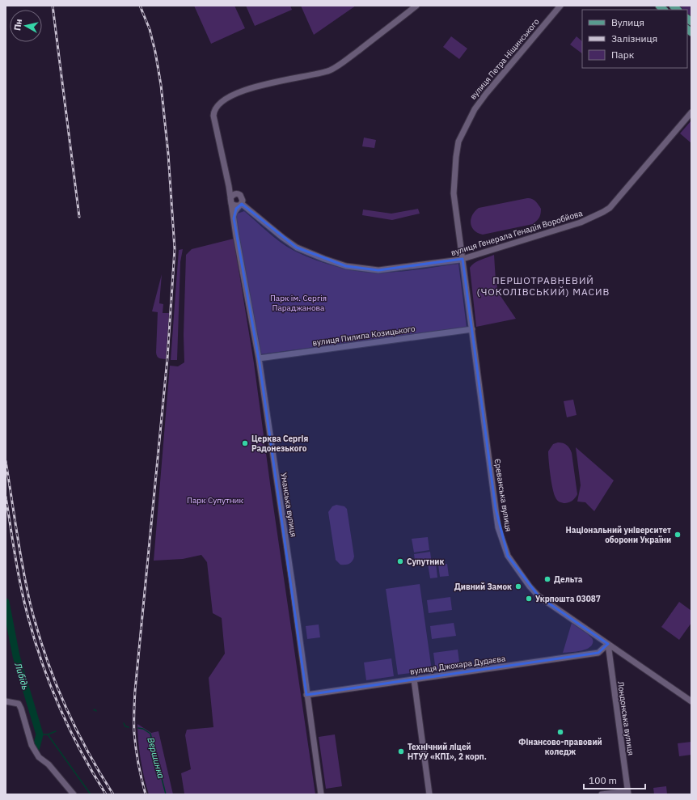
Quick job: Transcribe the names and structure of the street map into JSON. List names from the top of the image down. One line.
{"streets":{"street":["вулиця Петра Ніщинського","вулиця Генерала Генадія Воробйова","вулиця Пилипа Козицького","Єреванська вулиця","Уманська вулиця","вулиця Джохара Дудаєва","Лондонська вулиця"]},"crossings":[["вулиця Петра Ніщинського","вулиця Генерала Генадія Воробйова"],["вулиця Петра Ніщинського","Єреванська вулиця"],["вулиця Генерала Генадія Воробйова","Єреванська вулиця"],["вулиця Генерала Генадія Воробйова","Уманська вулиця"],["вулиця Пилипа Козицького","Єреванська вулиця"],["вулиця Пилипа Козицького","Уманська вулиця"],["Єреванська вулиця","вулиця Джохара Дудаєва"],["Єреванська вулиця","Лондонська вулиця"],["Уманська вулиця","вулиця Джохара Дудаєва"],["вулиця Джохара Дудаєва","Лондонська вулиця"]],"districts":["ПЕРШОТРАВНЕВИЙ (ЧОКОЛІВСЬКИЙ) МАСИВ"],"water":["Либідь","Вершинка"],"parks":["Парк ім. Сергія Параджанова","Парк Супутник"],"places":["Церква Сергія Радонезького","Національний університет оборони України","Супутник","Дельта","Дивний Замок","Укрпошта 03087","Фінансово-правовий коледж","Технічний ліцей НТУУ «КПІ», 2 корп."],"legend":["Вулиця","Залізниця","Парк"],"scale_bar":"100 m","north":"left"}
